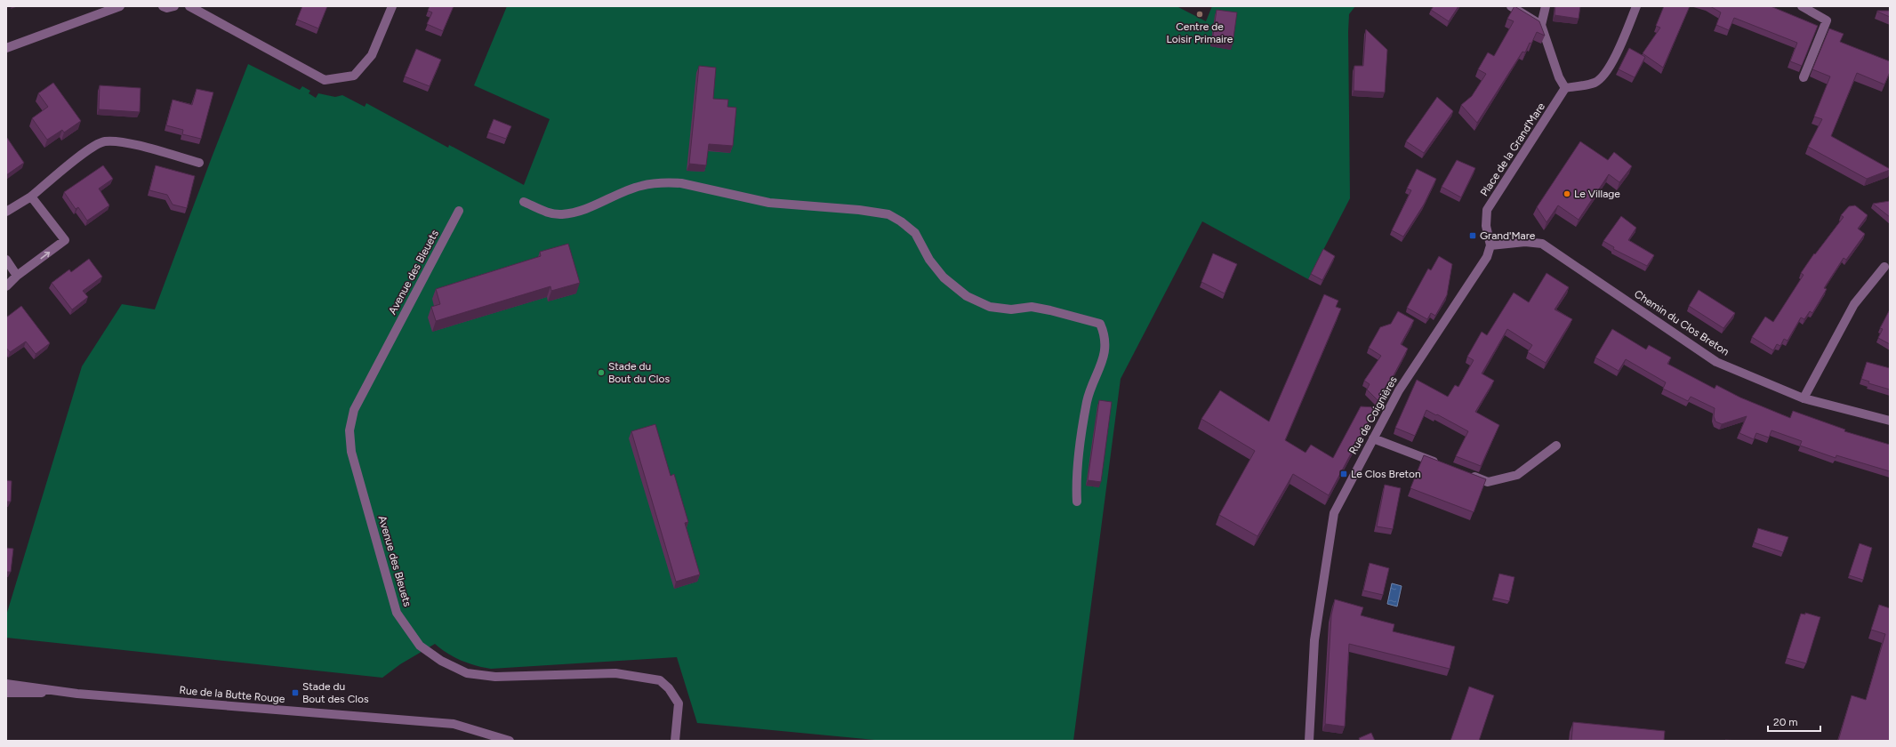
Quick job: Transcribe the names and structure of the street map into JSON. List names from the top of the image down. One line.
{"streets":{"street":["Place de la Grand'Mare","Avenue des Bleuets","Chemin du Clos Breton","Rue de Coignières","Rue de la Butte Rouge"]},"crossings":[["Place de la Grand'Mare","Chemin du Clos Breton"],["Place de la Grand'Mare","Rue de Coignières"],["Chemin du Clos Breton","Rue de Coignières"]],"places":{"other":["Centre de Loisir Primaire","Le Village","Stade du Bout du Clos"],"transit":["Grand'Mare","Le Clos Breton","Stade du Bout des Clos"]},"scale_bar":"20 m"}
